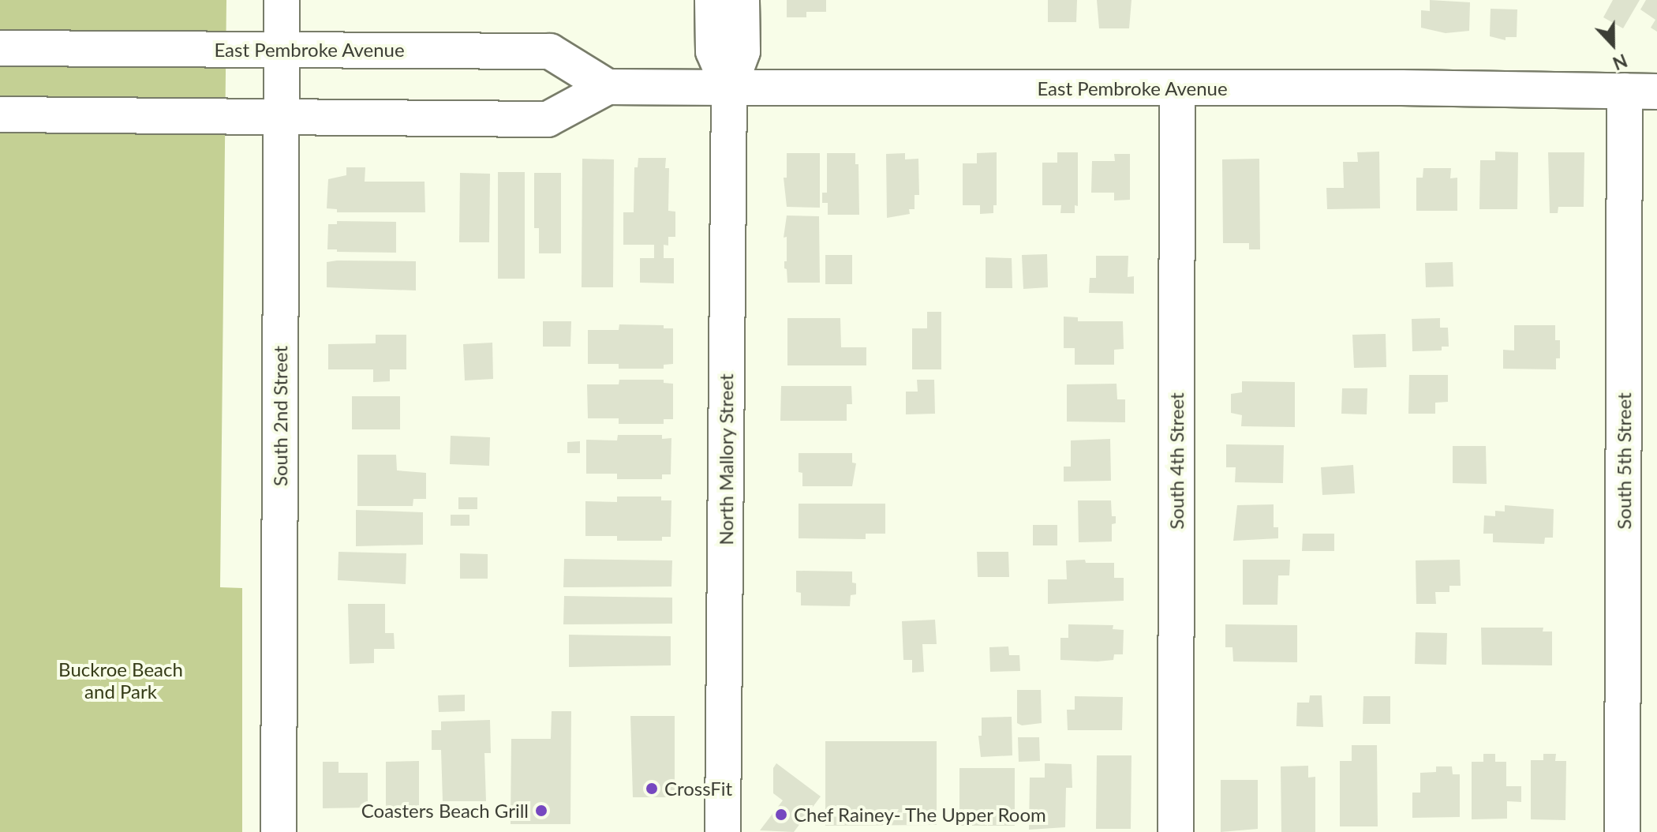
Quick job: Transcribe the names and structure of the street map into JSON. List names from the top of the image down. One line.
{"streets":{"street":["East Pembroke Avenue","South 2nd Street","North Mallory Street","South 4th Street","South 5th Street"]},"crossings":[["East Pembroke Avenue","South 2nd Street"],["East Pembroke Avenue","North Mallory Street"],["East Pembroke Avenue","South 4th Street"],["East Pembroke Avenue","South 5th Street"]],"parks":["Buckroe Beach and Park"],"places":["CrossFit","Coasters Beach Grill","Chef Rainey- The Upper Room"],"north":"bottom"}
